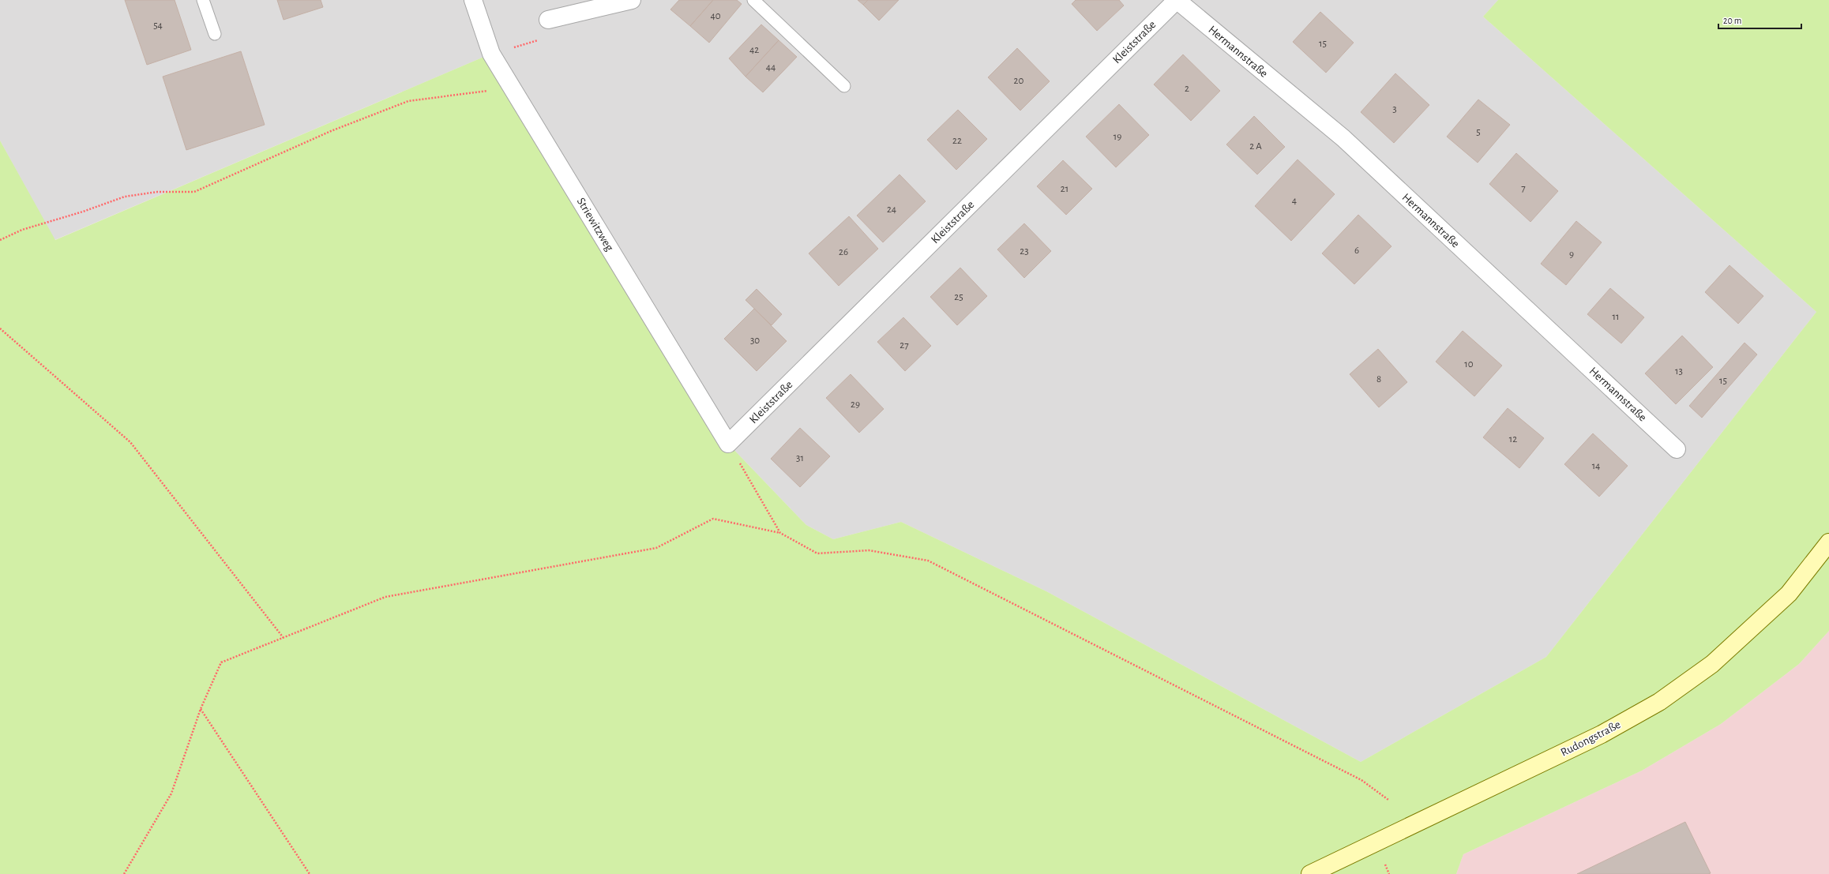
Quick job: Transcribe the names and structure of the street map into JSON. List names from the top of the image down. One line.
{"streets":{"main road":["Rudongstraße"],"street":["Kleiststraße","Hermannstraße","Striewitzweg"]},"crossings":[["Kleiststraße","Hermannstraße"],["Kleiststraße","Striewitzweg"]],"house_numbers":["40","54","15","42","44","20","2","3","5","19","22","2 A","7","21","4","24","6","23","26","9","25","11","30","27","10","13","8","15","29","12","31","14"],"scale_bar":"20 m"}
